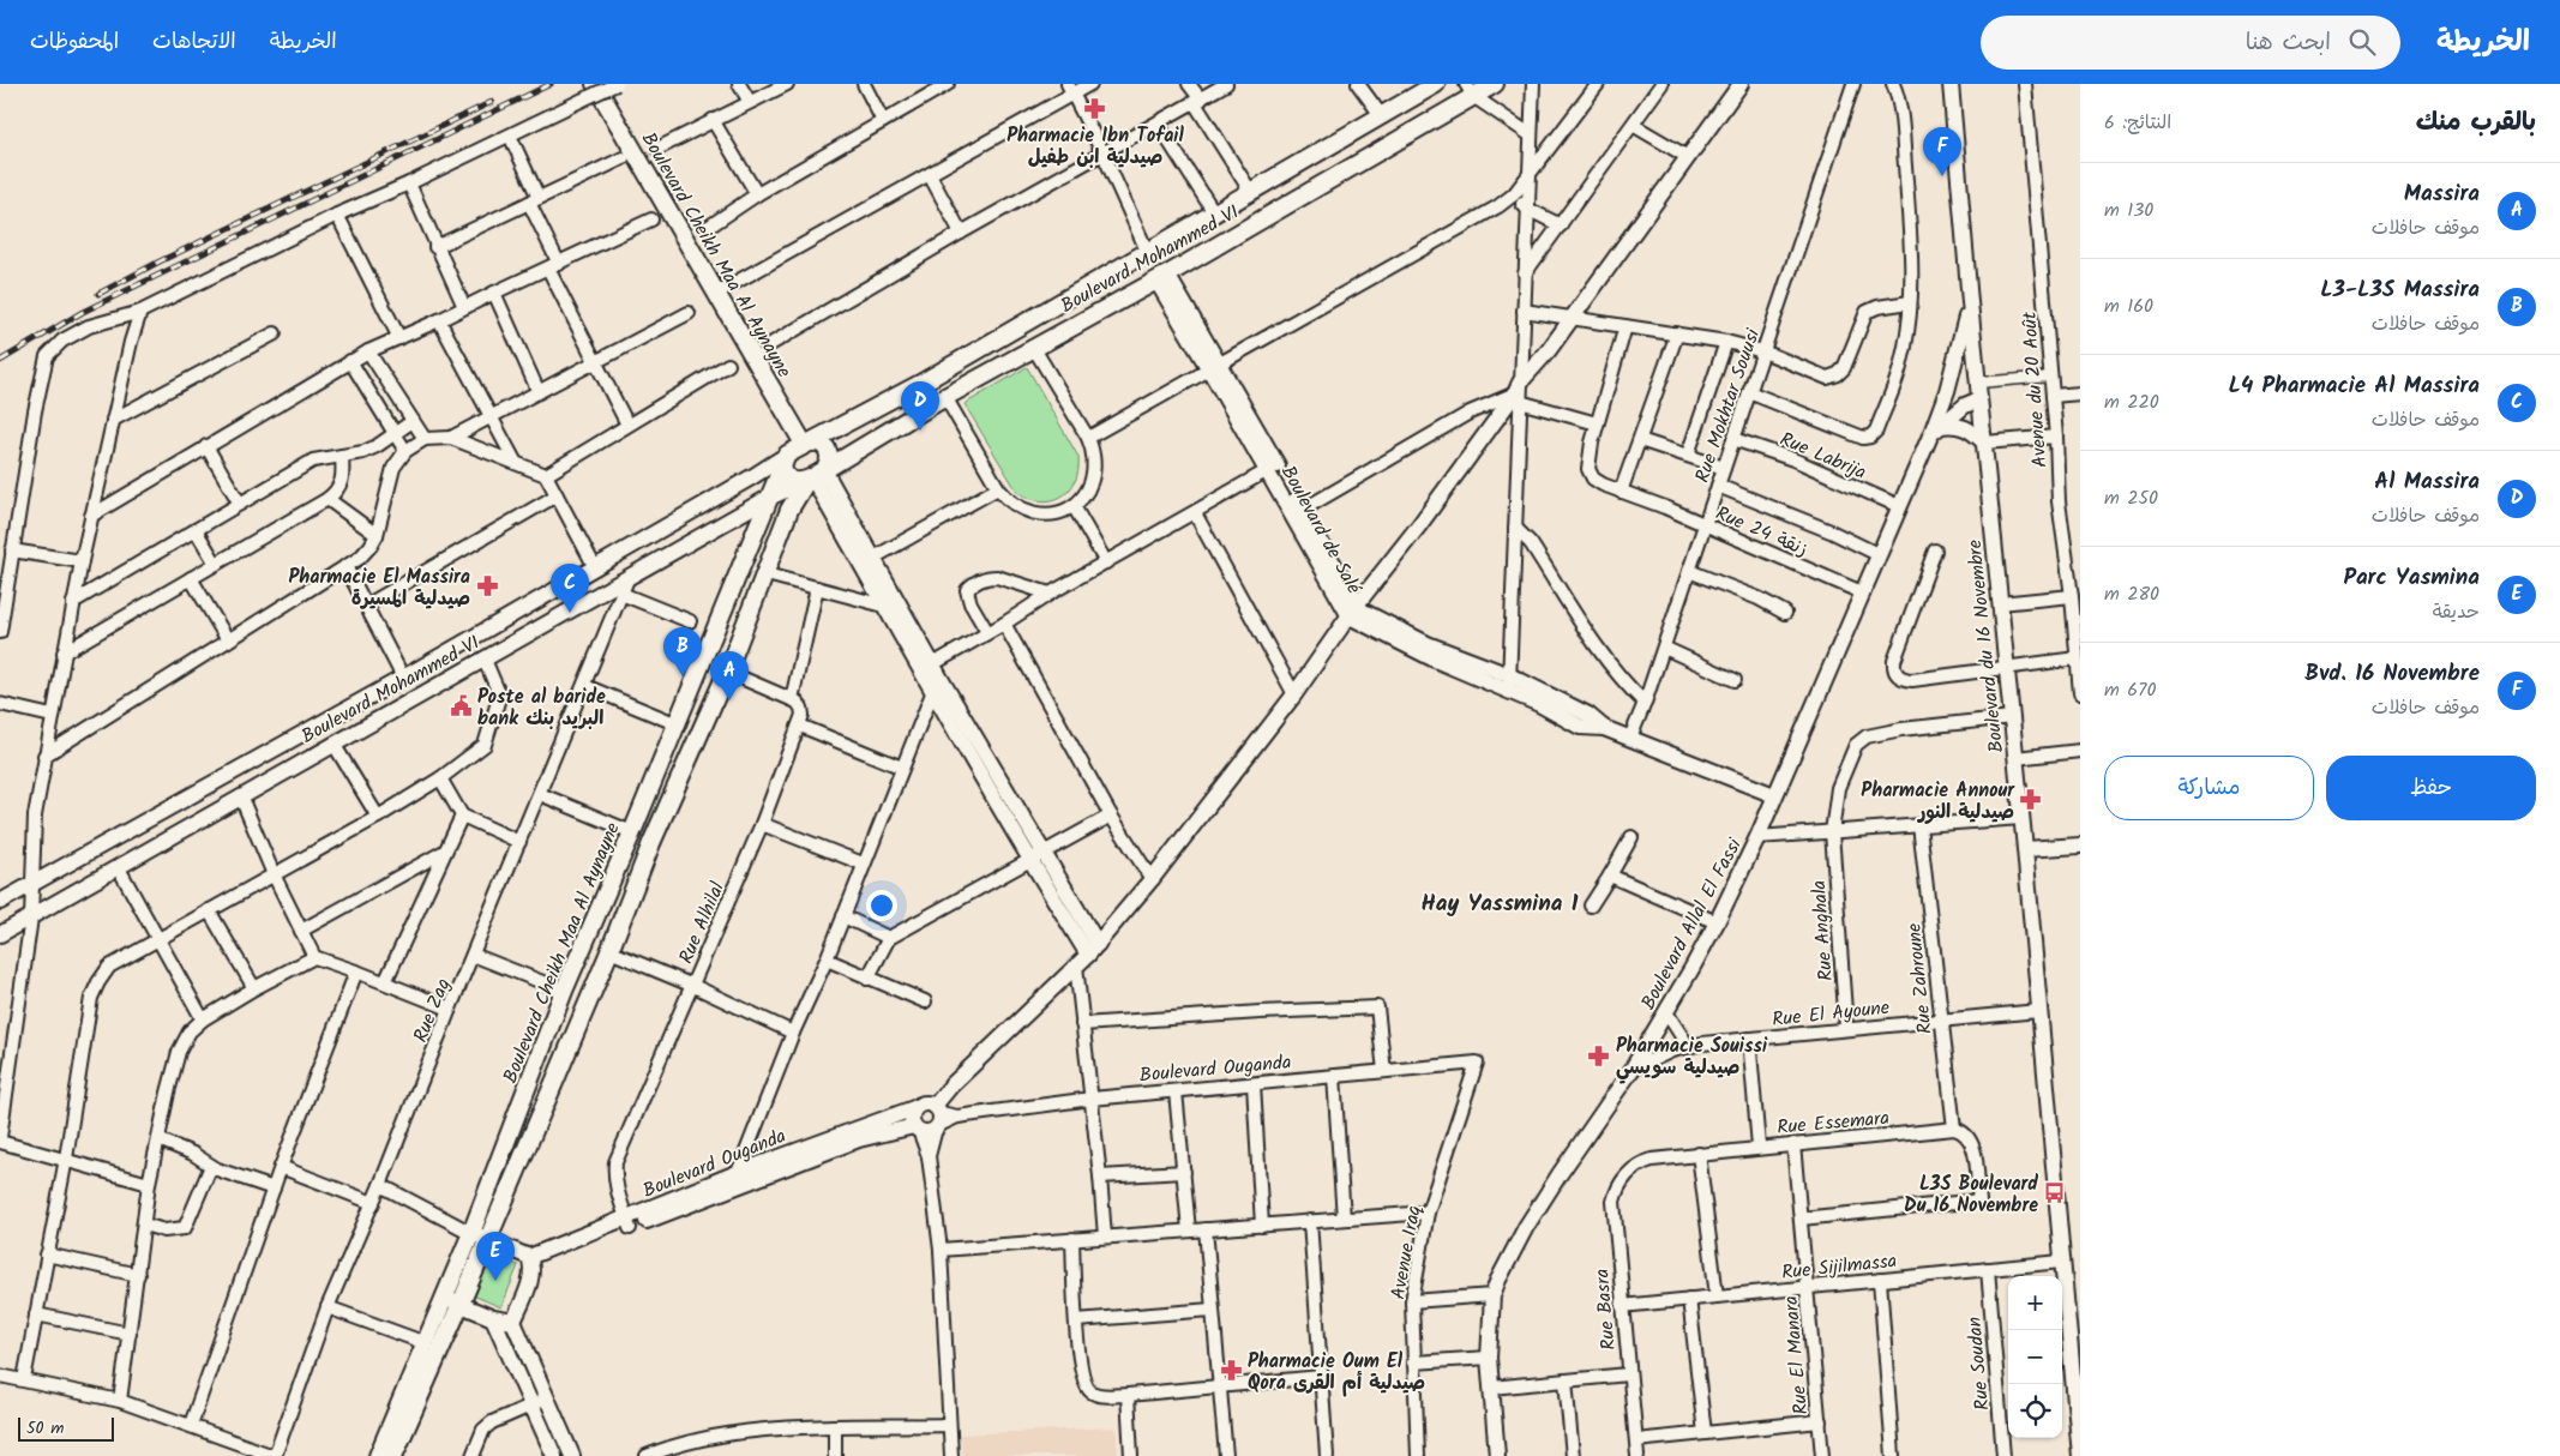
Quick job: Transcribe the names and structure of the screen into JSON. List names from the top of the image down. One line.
{"streets":{"main road":["Boulevard Cheikh Maa Al Aynayne","Boulevard Mohammed VI"],"street":["Avenue du 20 Août","Rue Mokhtar Souusi","Rue Labrija","Boulevard de Salé","Rue 24 زنقة","Boulevard du 16 Novembre","Rue Alhilal","Boulevard Allal El Fassi","Rue Anghala","Rue Zahroune","Rue Zag","Rue El Ayoune","Boulevard Ouganda","Rue Essemara","Avenue Iraq","Rue Sijilmassa","Rue Basra","Rue El Manara","Rue Soudan"]},"crossings":[["Boulevard Cheikh Maa Al Aynayne","Boulevard Mohammed VI"],["Boulevard Mohammed VI","Boulevard de Salé"],["Boulevard Mohammed VI","Rue Zag"],["Rue Mokhtar Souusi","Rue Labrija"],["Rue Mokhtar Souusi","Boulevard de Salé"],["Rue Mokhtar Souusi","Rue 24 زنقة"],["Rue Labrija","Boulevard Allal El Fassi"],["Boulevard de Salé","Boulevard Allal El Fassi"],["Rue 24 زنقة","Boulevard Allal El Fassi"],["Boulevard du 16 Novembre","Boulevard Allal El Fassi"],["Boulevard du 16 Novembre","Rue Anghala"],["Boulevard du 16 Novembre","Rue El Ayoune"],["Boulevard du 16 Novembre","Rue Sijilmassa"],["Rue Alhilal","Boulevard Ouganda"],["Boulevard Allal El Fassi","Rue El Ayoune"],["Rue Anghala","Rue El Ayoune"],["Rue Zahroune","Rue El Ayoune"],["Rue Zahroune","Rue Essemara"],["Boulevard Ouganda","Avenue Iraq"],["Rue Essemara","Rue Basra"],["Rue Essemara","Rue El Manara"],["Rue Sijilmassa","Rue Basra"],["Rue Sijilmassa","Rue El Manara"],["Rue Sijilmassa","Rue Soudan"]],"districts":["Hay Yassmina 1"],"places":{"pharmacy":["Pharmacie Ibn Tofail صيدلية ابن طفيل","Pharmacie El Massira صيدلية المسيرة","Pharmacie Annour صيدلية النور","Pharmacie Souissi صيدلية سويسي","Pharmacie Oum El Qora صيدلية أم القرى"],"public building":["Poste al baride bank البريد بنك"],"bus stop":["L3S Boulevard Du 16 Novembre"]},"scale_bar":"50 m","page":{"header":"الخريطة","search":"ابحث هنا","nav":["الخريطة","الاتجاهات","المحفوظات"],"heading":["بالقرب منك","النتائج: 6"],"pins":["F","D","C","B","A","E"],"list":[{"mark":"A","name":"Massira","note":"موقف حافلات","value":"130 m"},{"mark":"B","name":"L3-L3S Massira","note":"موقف حافلات","value":"160 m"},{"mark":"C","name":"L4 Pharmacie Al Massira","note":"موقف حافلات","value":"220 m"},{"mark":"D","name":"Al Massira","note":"موقف حافلات","value":"250 m"},{"mark":"E","name":"Parc Yasmina","note":"حديقة","value":"280 m"},{"mark":"F","name":"Bvd. 16 Novembre","note":"موقف حافلات","value":"670 m"}],"buttons":["حفظ","مشاركة"],"map_buttons":["+","−"],"scale":"50 m"}}
